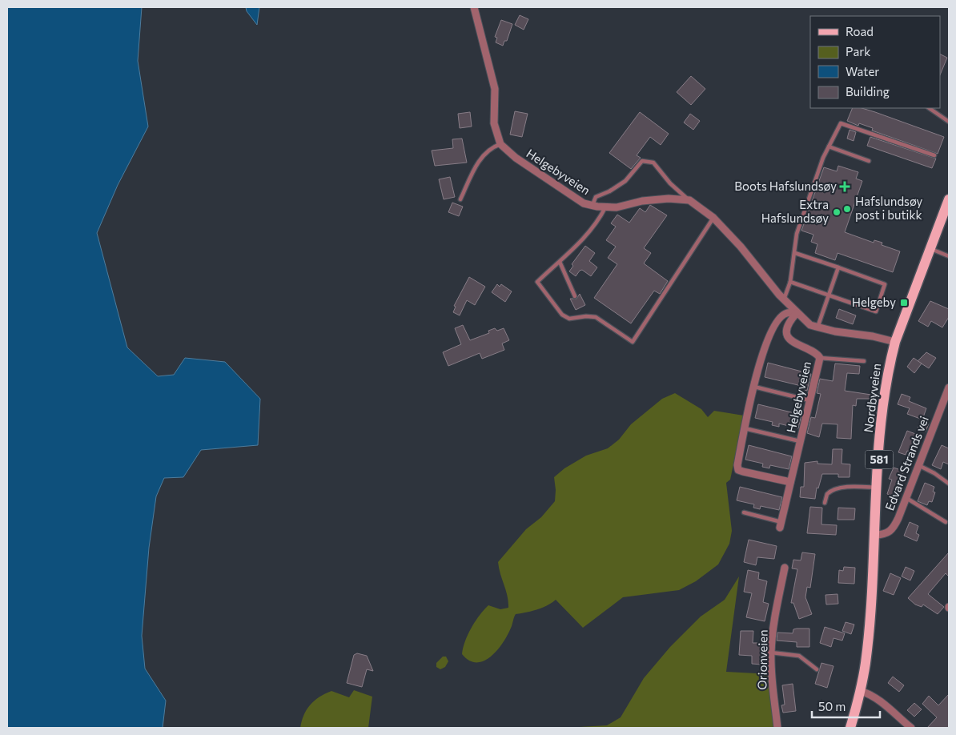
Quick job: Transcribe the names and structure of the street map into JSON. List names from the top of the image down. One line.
{"streets":{"main road":["Nordbyveien","581"],"street":["Helgebyveien","Edvard Strands vei","Orionveien"]},"crossings":[["Nordbyveien","Edvard Strands vei"]],"places":{"health":["Boots Hafslundsøy"],"other":["Hafslundsøy post i butikk","Extra Hafslundsøy"],"transit":["Helgeby"]},"legend":["Road","Park","Water","Building"],"scale_bar":"50 m"}
